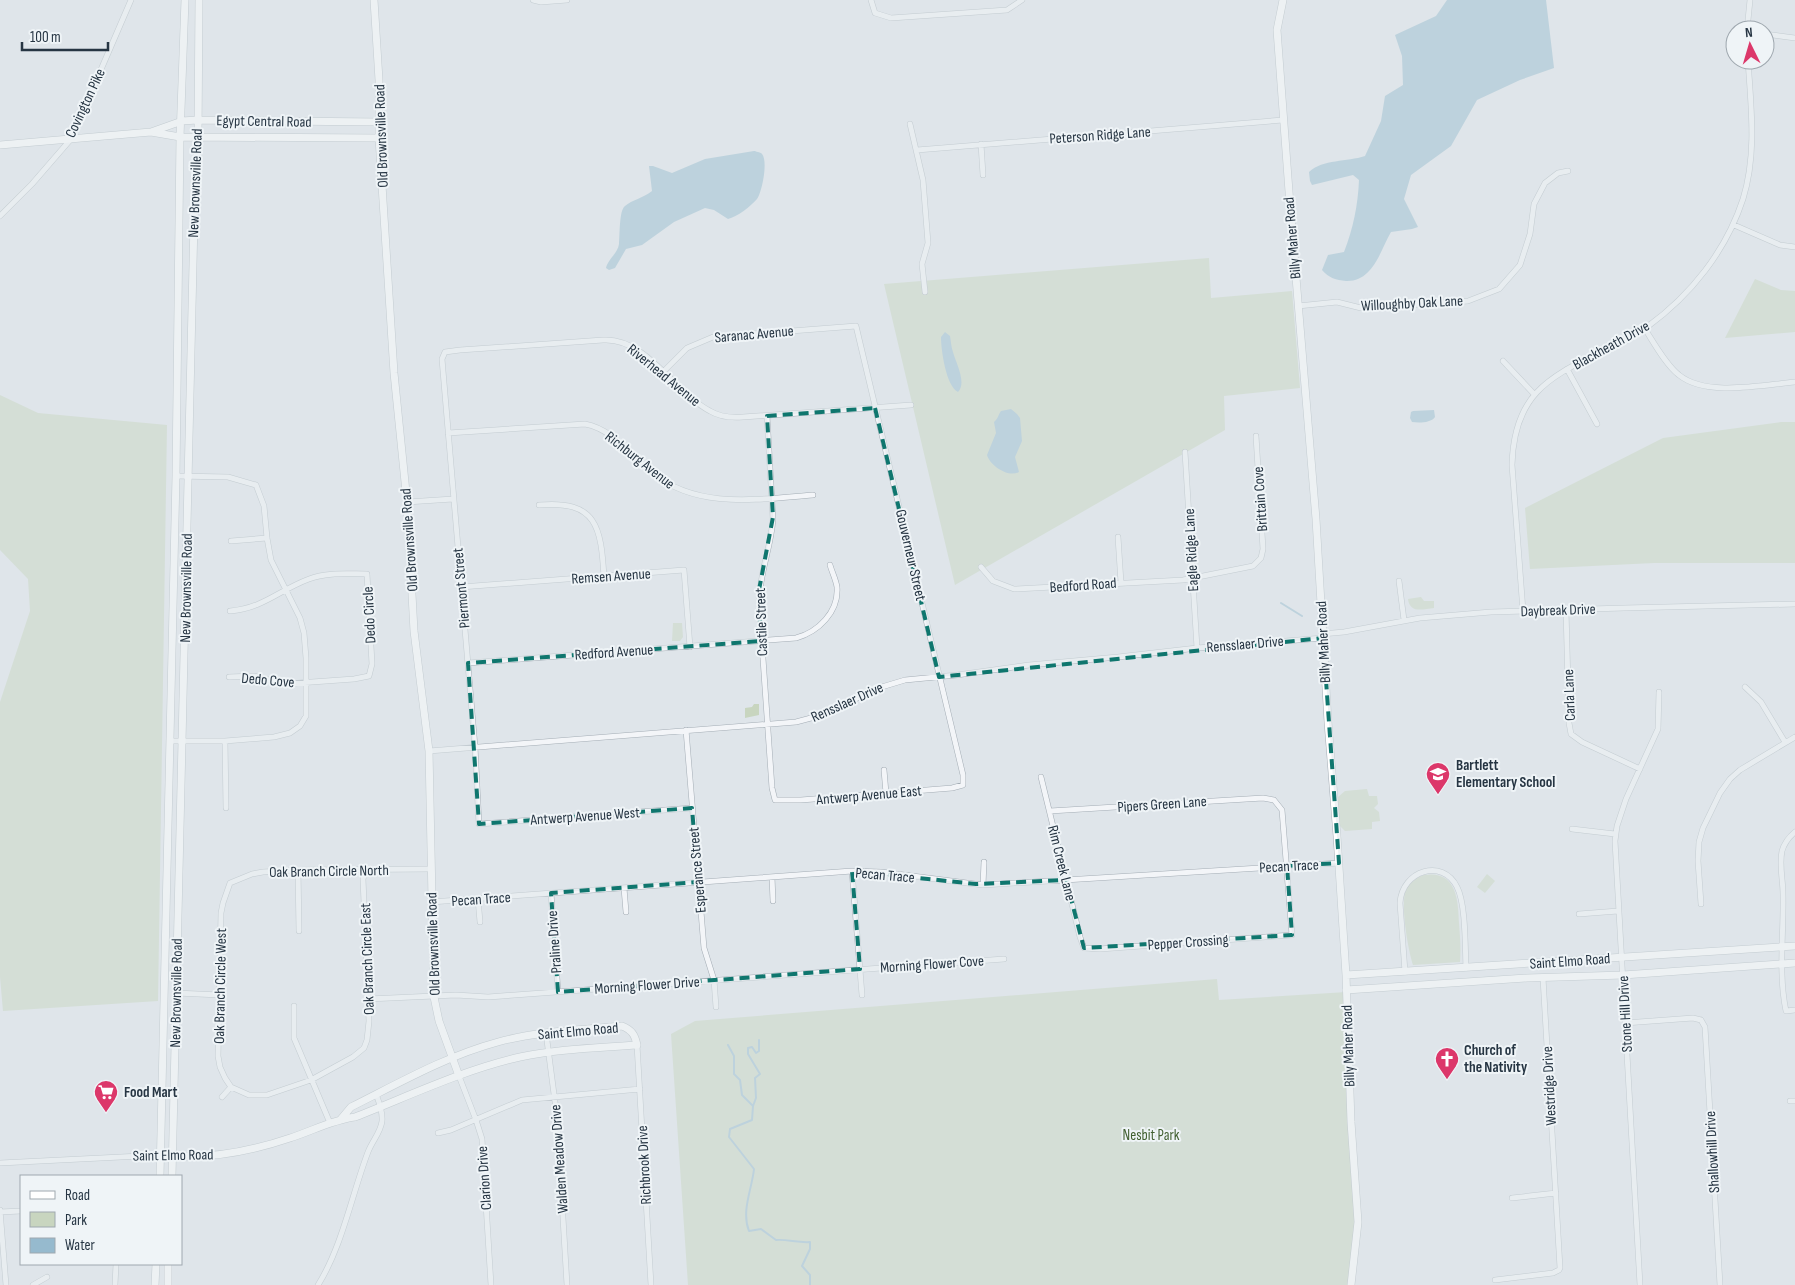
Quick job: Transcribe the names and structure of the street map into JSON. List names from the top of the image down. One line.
{"streets":{"main road":["Egypt Central Road","Old Brownsville Road","New Brownsville Road","Billy Maher Road","Saint Elmo Road"],"street":["Covington Pike","Peterson Ridge Lane","Willoughby Oak Lane","Saranac Avenue","Blackheath Drive","Riverhead Avenue","Richburg Avenue","Brittain Cove","Eagle Ridge Lane","Gouverneur Street","Remsen Avenue","Bedford Road","Piermont Street","Daybreak Drive","Dedo Circle","Castile Street","Rensslaer Drive","Redford Avenue","Dedo Cove","Carla Lane","Antwerp Avenue East","Pipers Green Lane","Antwerp Avenue West","Rim Creek Lane","Pecan Trace","Esperance Street","Oak Branch Circle North","Praline Drive","Pepper Crossing","Oak Branch Circle East","Morning Flower Cove","Morning Flower Drive","Oak Branch Circle West","Stone Hill Drive","Westridge Drive","Shallowhill Drive","Walden Meadow Drive","Richbrook Drive","Clarion Drive"]},"crossings":[["Covington Pike","Egypt Central Road"],["Egypt Central Road","Old Brownsville Road"],["Egypt Central Road","New Brownsville Road"],["Peterson Ridge Lane","Billy Maher Road"],["Old Brownsville Road","Rensslaer Drive"],["Old Brownsville Road","Pecan Trace"],["Old Brownsville Road","Oak Branch Circle North"],["Old Brownsville Road","Saint Elmo Road"],["Old Brownsville Road","Morning Flower Drive"],["Old Brownsville Road","Clarion Drive"],["New Brownsville Road","Saint Elmo Road"],["Billy Maher Road","Willoughby Oak Lane"],["Billy Maher Road","Daybreak Drive"],["Billy Maher Road","Rensslaer Drive"],["Billy Maher Road","Pecan Trace"],["Billy Maher Road","Saint Elmo Road"],["Saranac Avenue","Riverhead Avenue"],["Saranac Avenue","Gouverneur Street"],["Blackheath Drive","Daybreak Drive"],["Riverhead Avenue","Gouverneur Street"],["Riverhead Avenue","Piermont Street"],["Riverhead Avenue","Castile Street"],["Richburg Avenue","Piermont Street"],["Richburg Avenue","Castile Street"],["Eagle Ridge Lane","Bedford Road"],["Eagle Ridge Lane","Rensslaer Drive"],["Gouverneur Street","Rensslaer Drive"],["Gouverneur Street","Antwerp Avenue East"],["Remsen Avenue","Piermont Street"],["Remsen Avenue","Redford Avenue"],["Piermont Street","Rensslaer Drive"],["Piermont Street","Redford Avenue"],["Piermont Street","Antwerp Avenue West"],["Daybreak Drive","Rensslaer Drive"],["Daybreak Drive","Carla Lane"],["Dedo Circle","Dedo Cove"],["Castile Street","Rensslaer Drive"],["Castile Street","Redford Avenue"],["Castile Street","Antwerp Avenue East"],["Rensslaer Drive","Esperance Street"],["Carla Lane","Stone Hill Drive"],["Pipers Green Lane","Rim Creek Lane"],["Pipers Green Lane","Pecan Trace"],["Pipers Green Lane","Pepper Crossing"],["Antwerp Avenue West","Esperance Street"],["Rim Creek Lane","Pecan Trace"],["Rim Creek Lane","Pepper Crossing"],["Pecan Trace","Esperance Street"],["Pecan Trace","Praline Drive"],["Pecan Trace","Pepper Crossing"],["Esperance Street","Morning Flower Drive"],["Oak Branch Circle North","Oak Branch Circle East"],["Oak Branch Circle North","Oak Branch Circle West"],["Praline Drive","Morning Flower Drive"],["Oak Branch Circle East","Morning Flower Drive"],["Saint Elmo Road","Stone Hill Drive"],["Saint Elmo Road","Westridge Drive"],["Saint Elmo Road","Walden Meadow Drive"],["Saint Elmo Road","Richbrook Drive"],["Saint Elmo Road","Clarion Drive"],["Morning Flower Cove","Morning Flower Drive"],["Stone Hill Drive","Shallowhill Drive"]],"parks":["Nesbit Park"],"places":{"school or university":["Bartlett Elementary School"],"church":["Church of the Nativity"],"supermarket":["Food Mart"]},"legend":["Road","Park","Water"],"scale_bar":"100 m","north":"top"}
